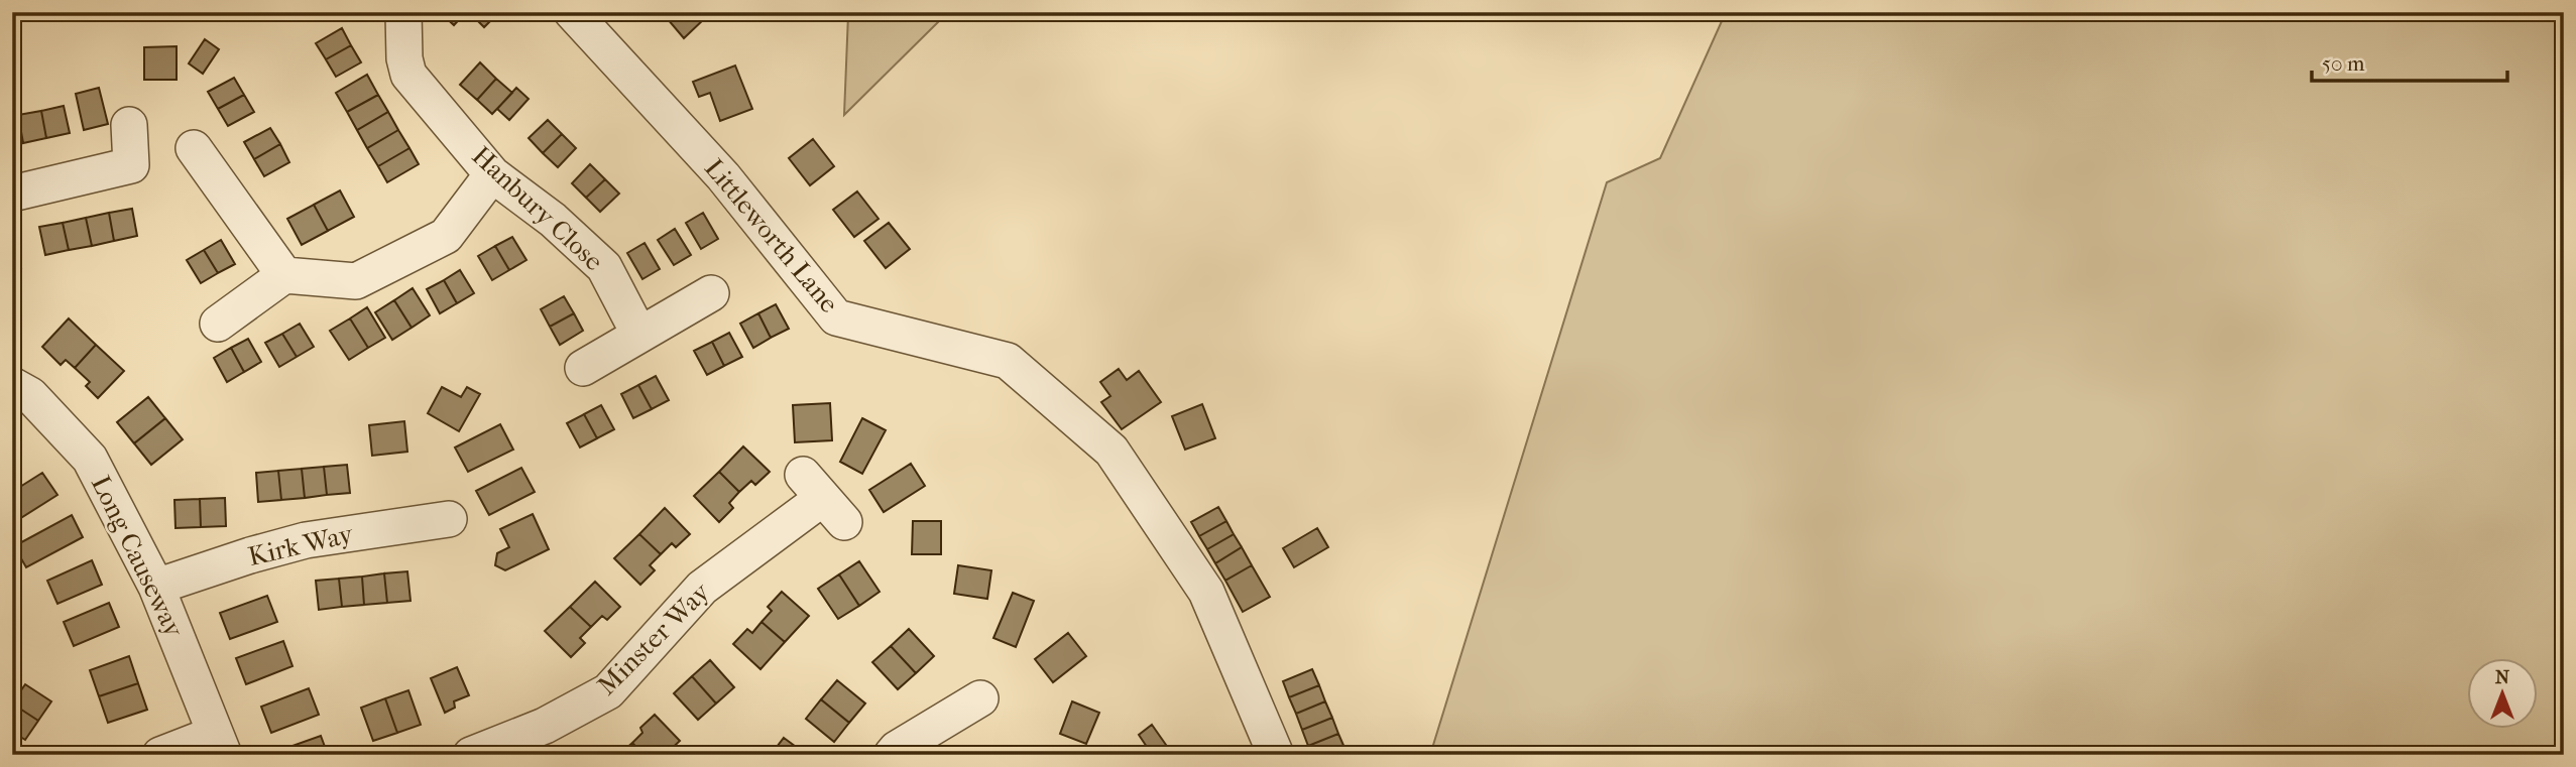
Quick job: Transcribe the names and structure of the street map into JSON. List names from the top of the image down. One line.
{"streets":{"street":["Hanbury Close","Littleworth Lane","Kirk Way","Long Causeway","Minster Way"]},"crossings":[["Kirk Way","Long Causeway"]],"scale_bar":"50 m","north":"top"}
